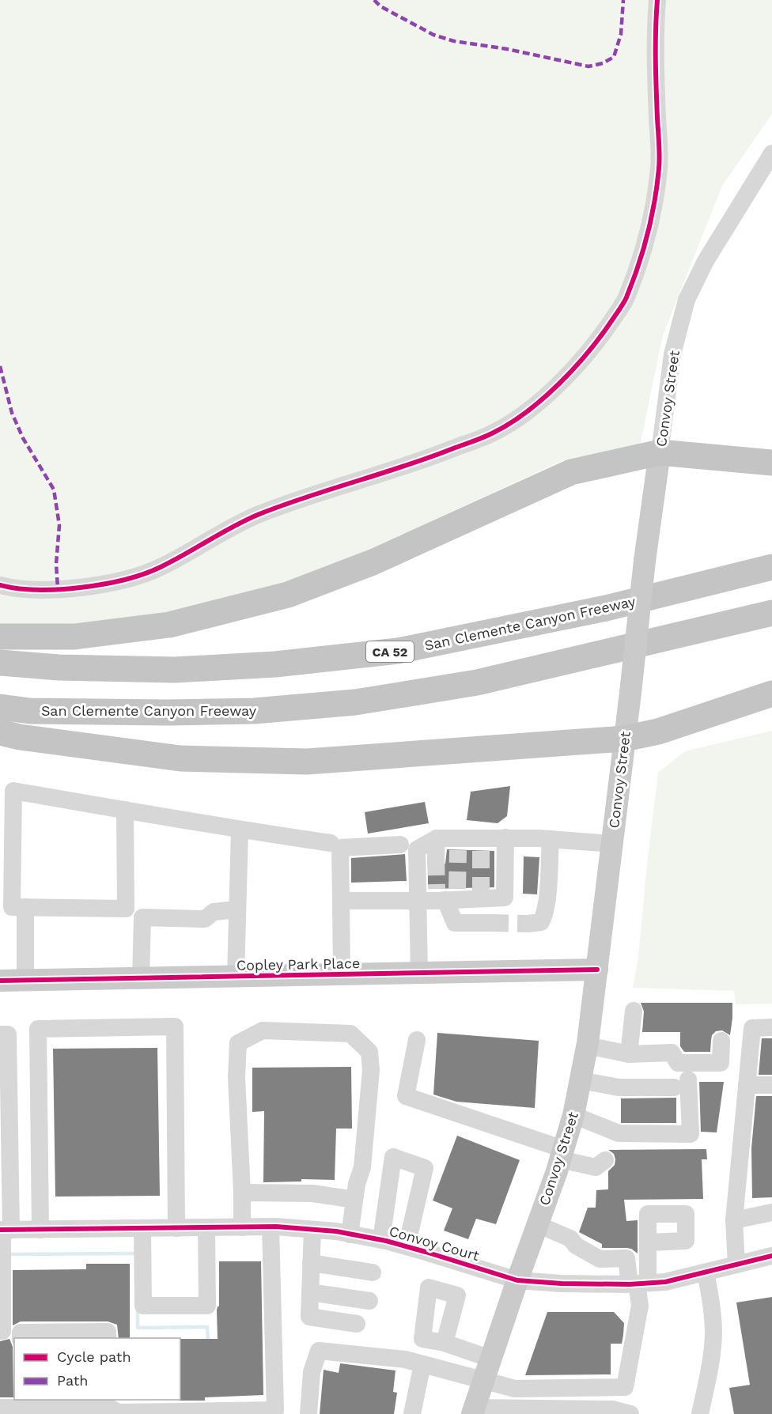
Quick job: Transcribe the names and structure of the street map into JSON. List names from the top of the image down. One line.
{"streets":{"highway":["San Clemente Canyon Freeway","CA 52"],"main road":["Convoy Street","Copley Park Place"],"street":["Convoy Court"]},"crossings":[["Convoy Street","Copley Park Place"],["Convoy Street","Convoy Court"]],"legend":["Cycle path","Path"]}
